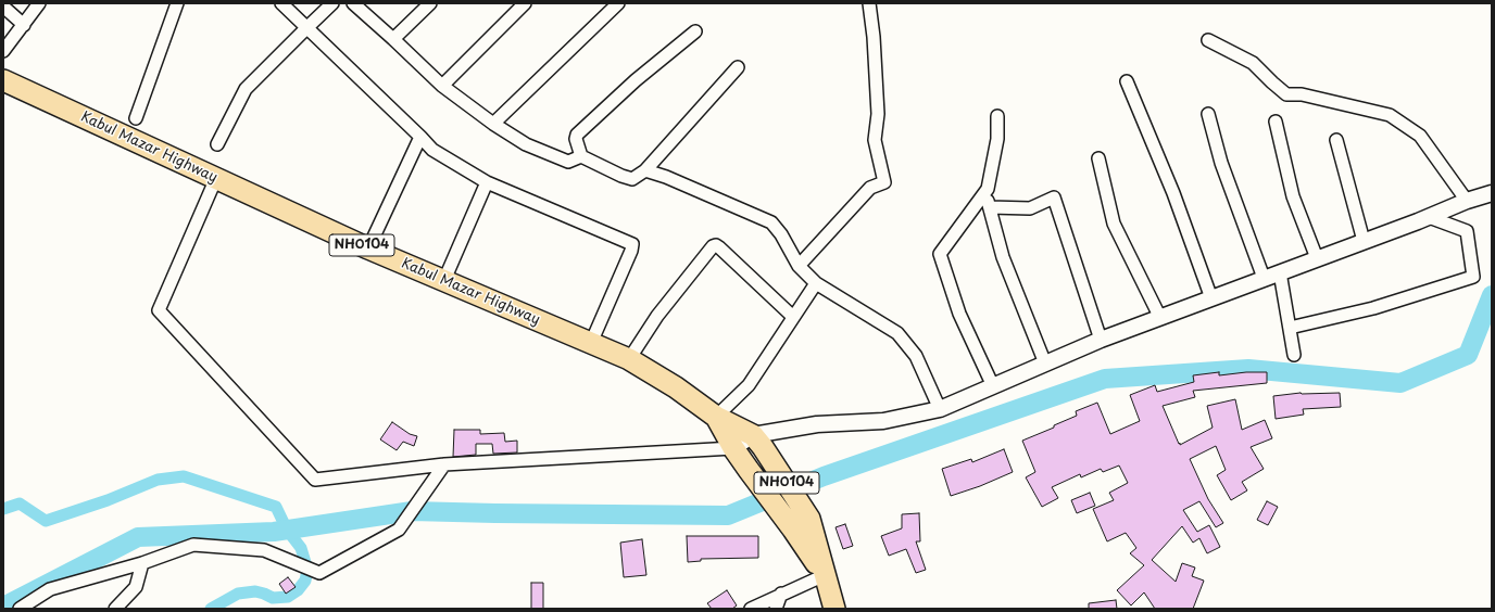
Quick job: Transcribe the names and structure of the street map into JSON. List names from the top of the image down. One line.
{"streets":{"highway":["Kabul Mazar Highway","NH0104"]}}
